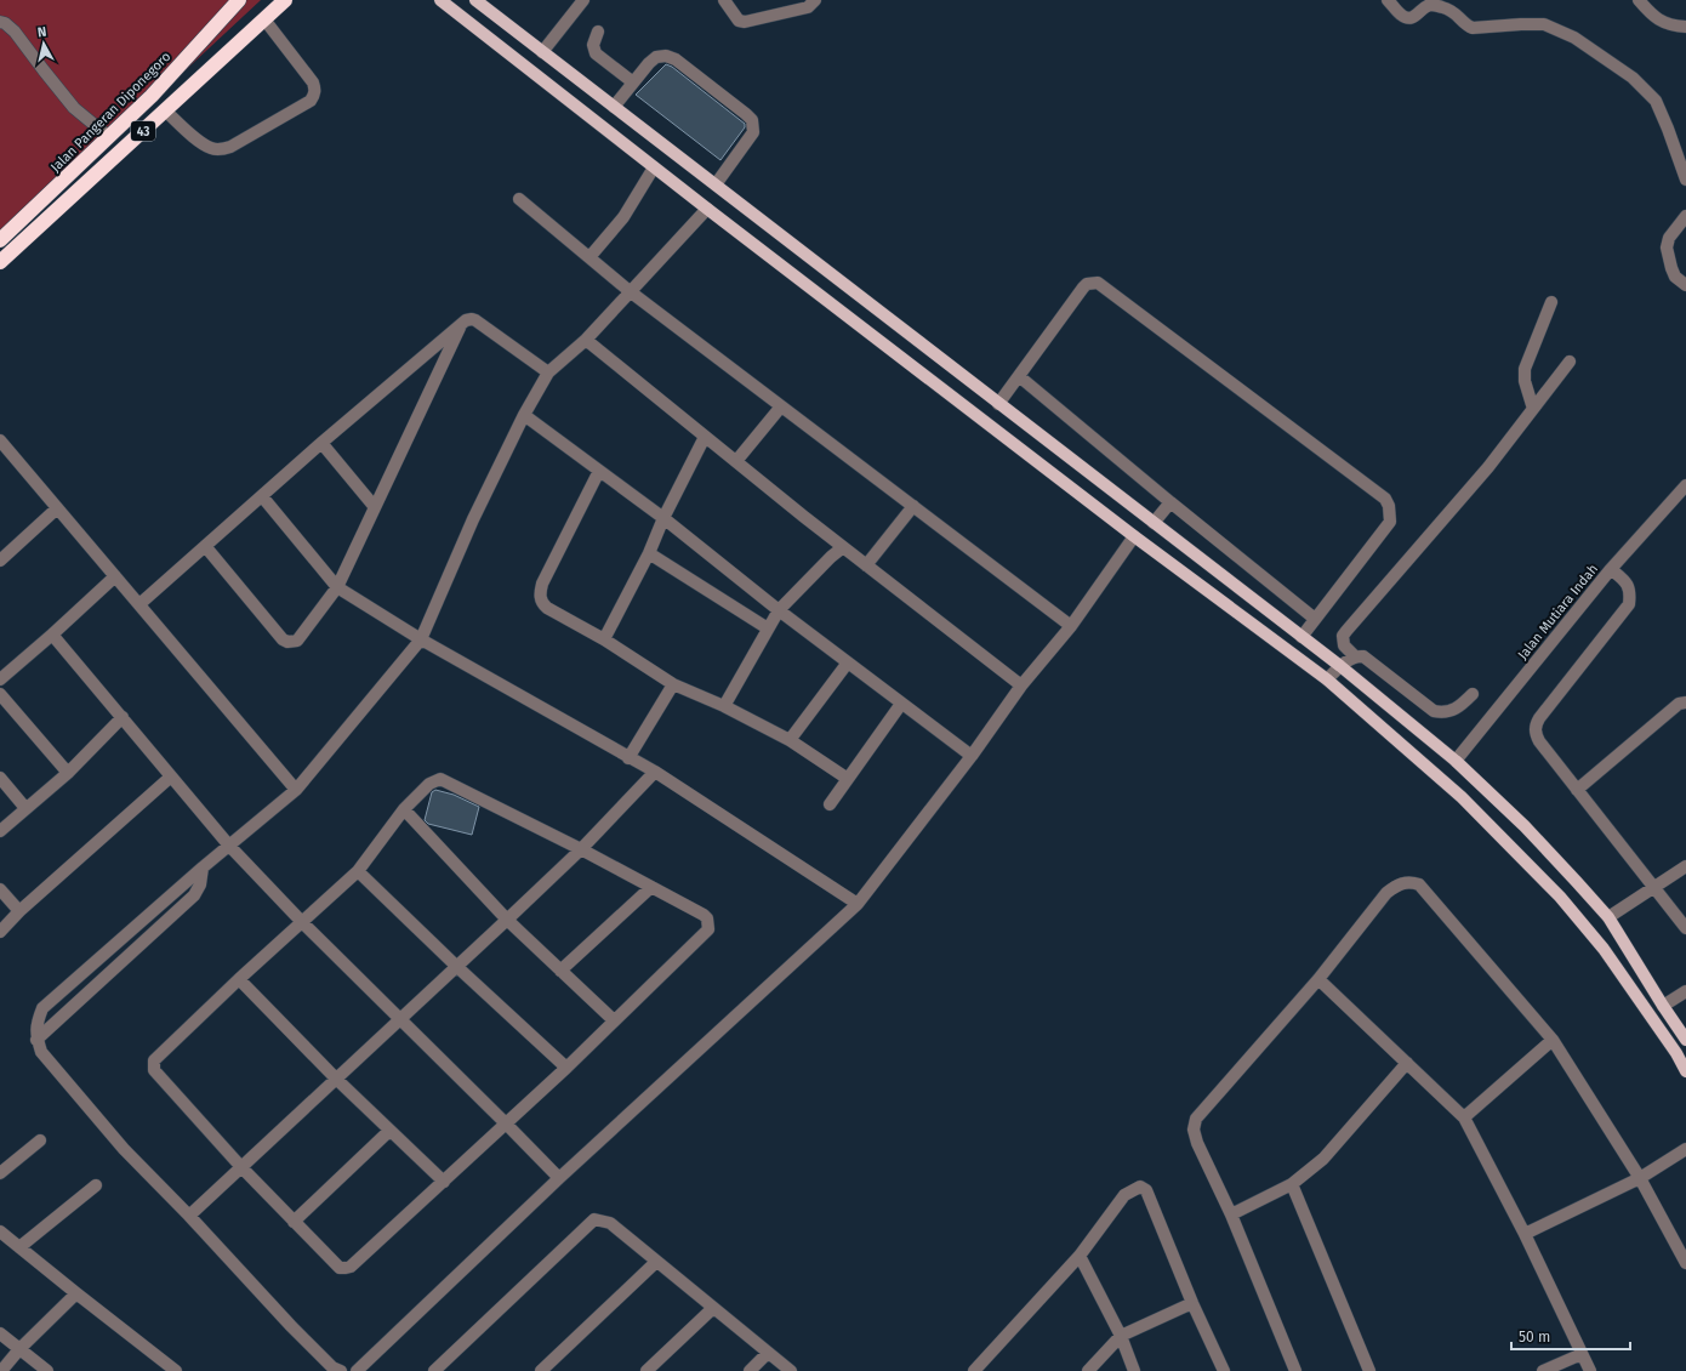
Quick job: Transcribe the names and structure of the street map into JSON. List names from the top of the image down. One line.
{"streets":{"highway":["Jalan Pangeran Diponegoro","43"],"street":["Jalan Mutiara Indah"]},"scale_bar":"50 m","north":"top"}
